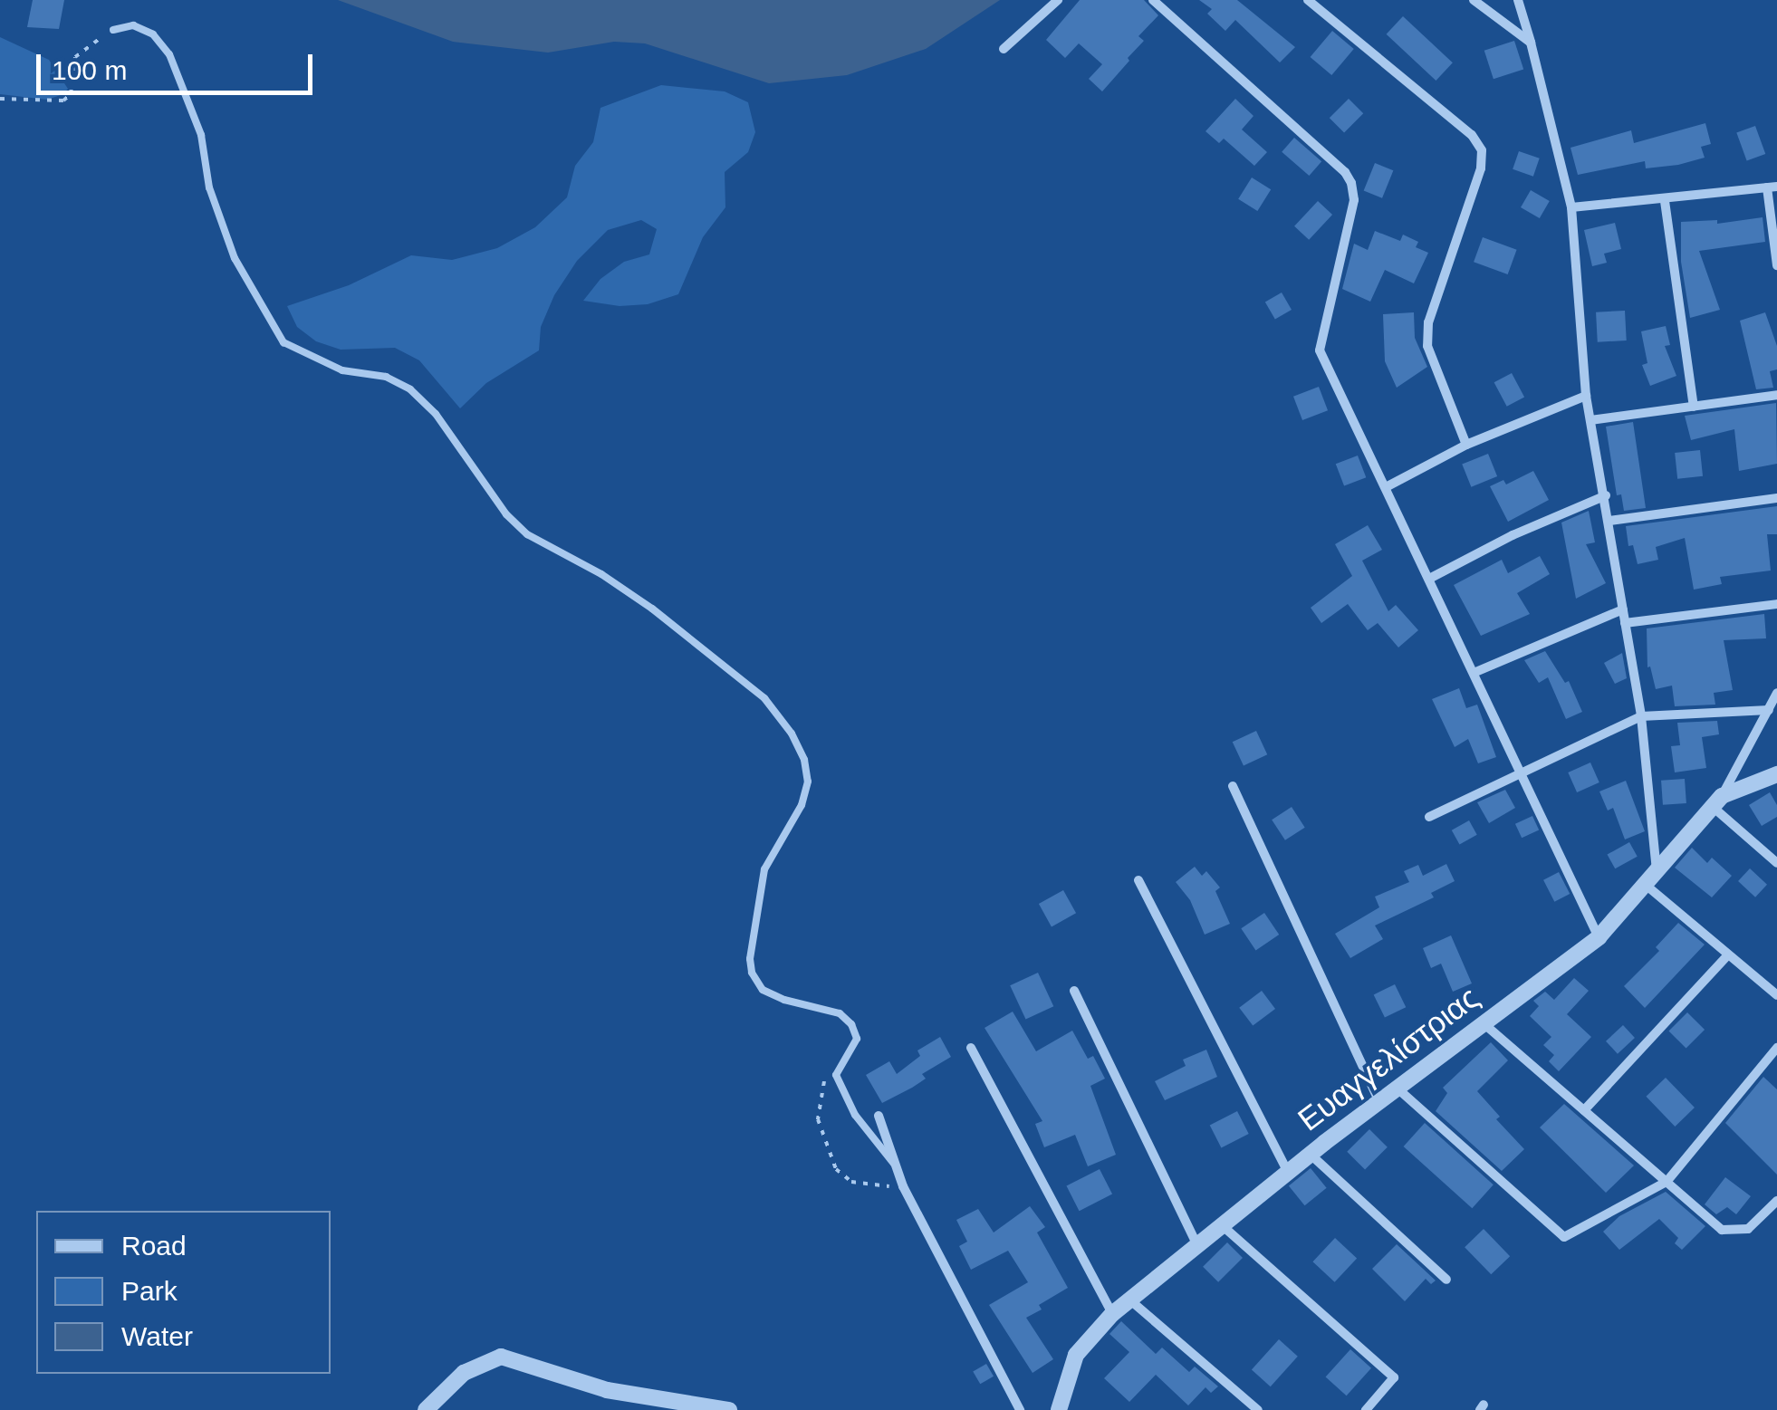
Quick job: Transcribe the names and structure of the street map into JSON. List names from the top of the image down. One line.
{"streets":{"street":["Ευαγγελίστριας"]},"legend":["Road","Park","Water"],"scale_bar":"100 m"}
